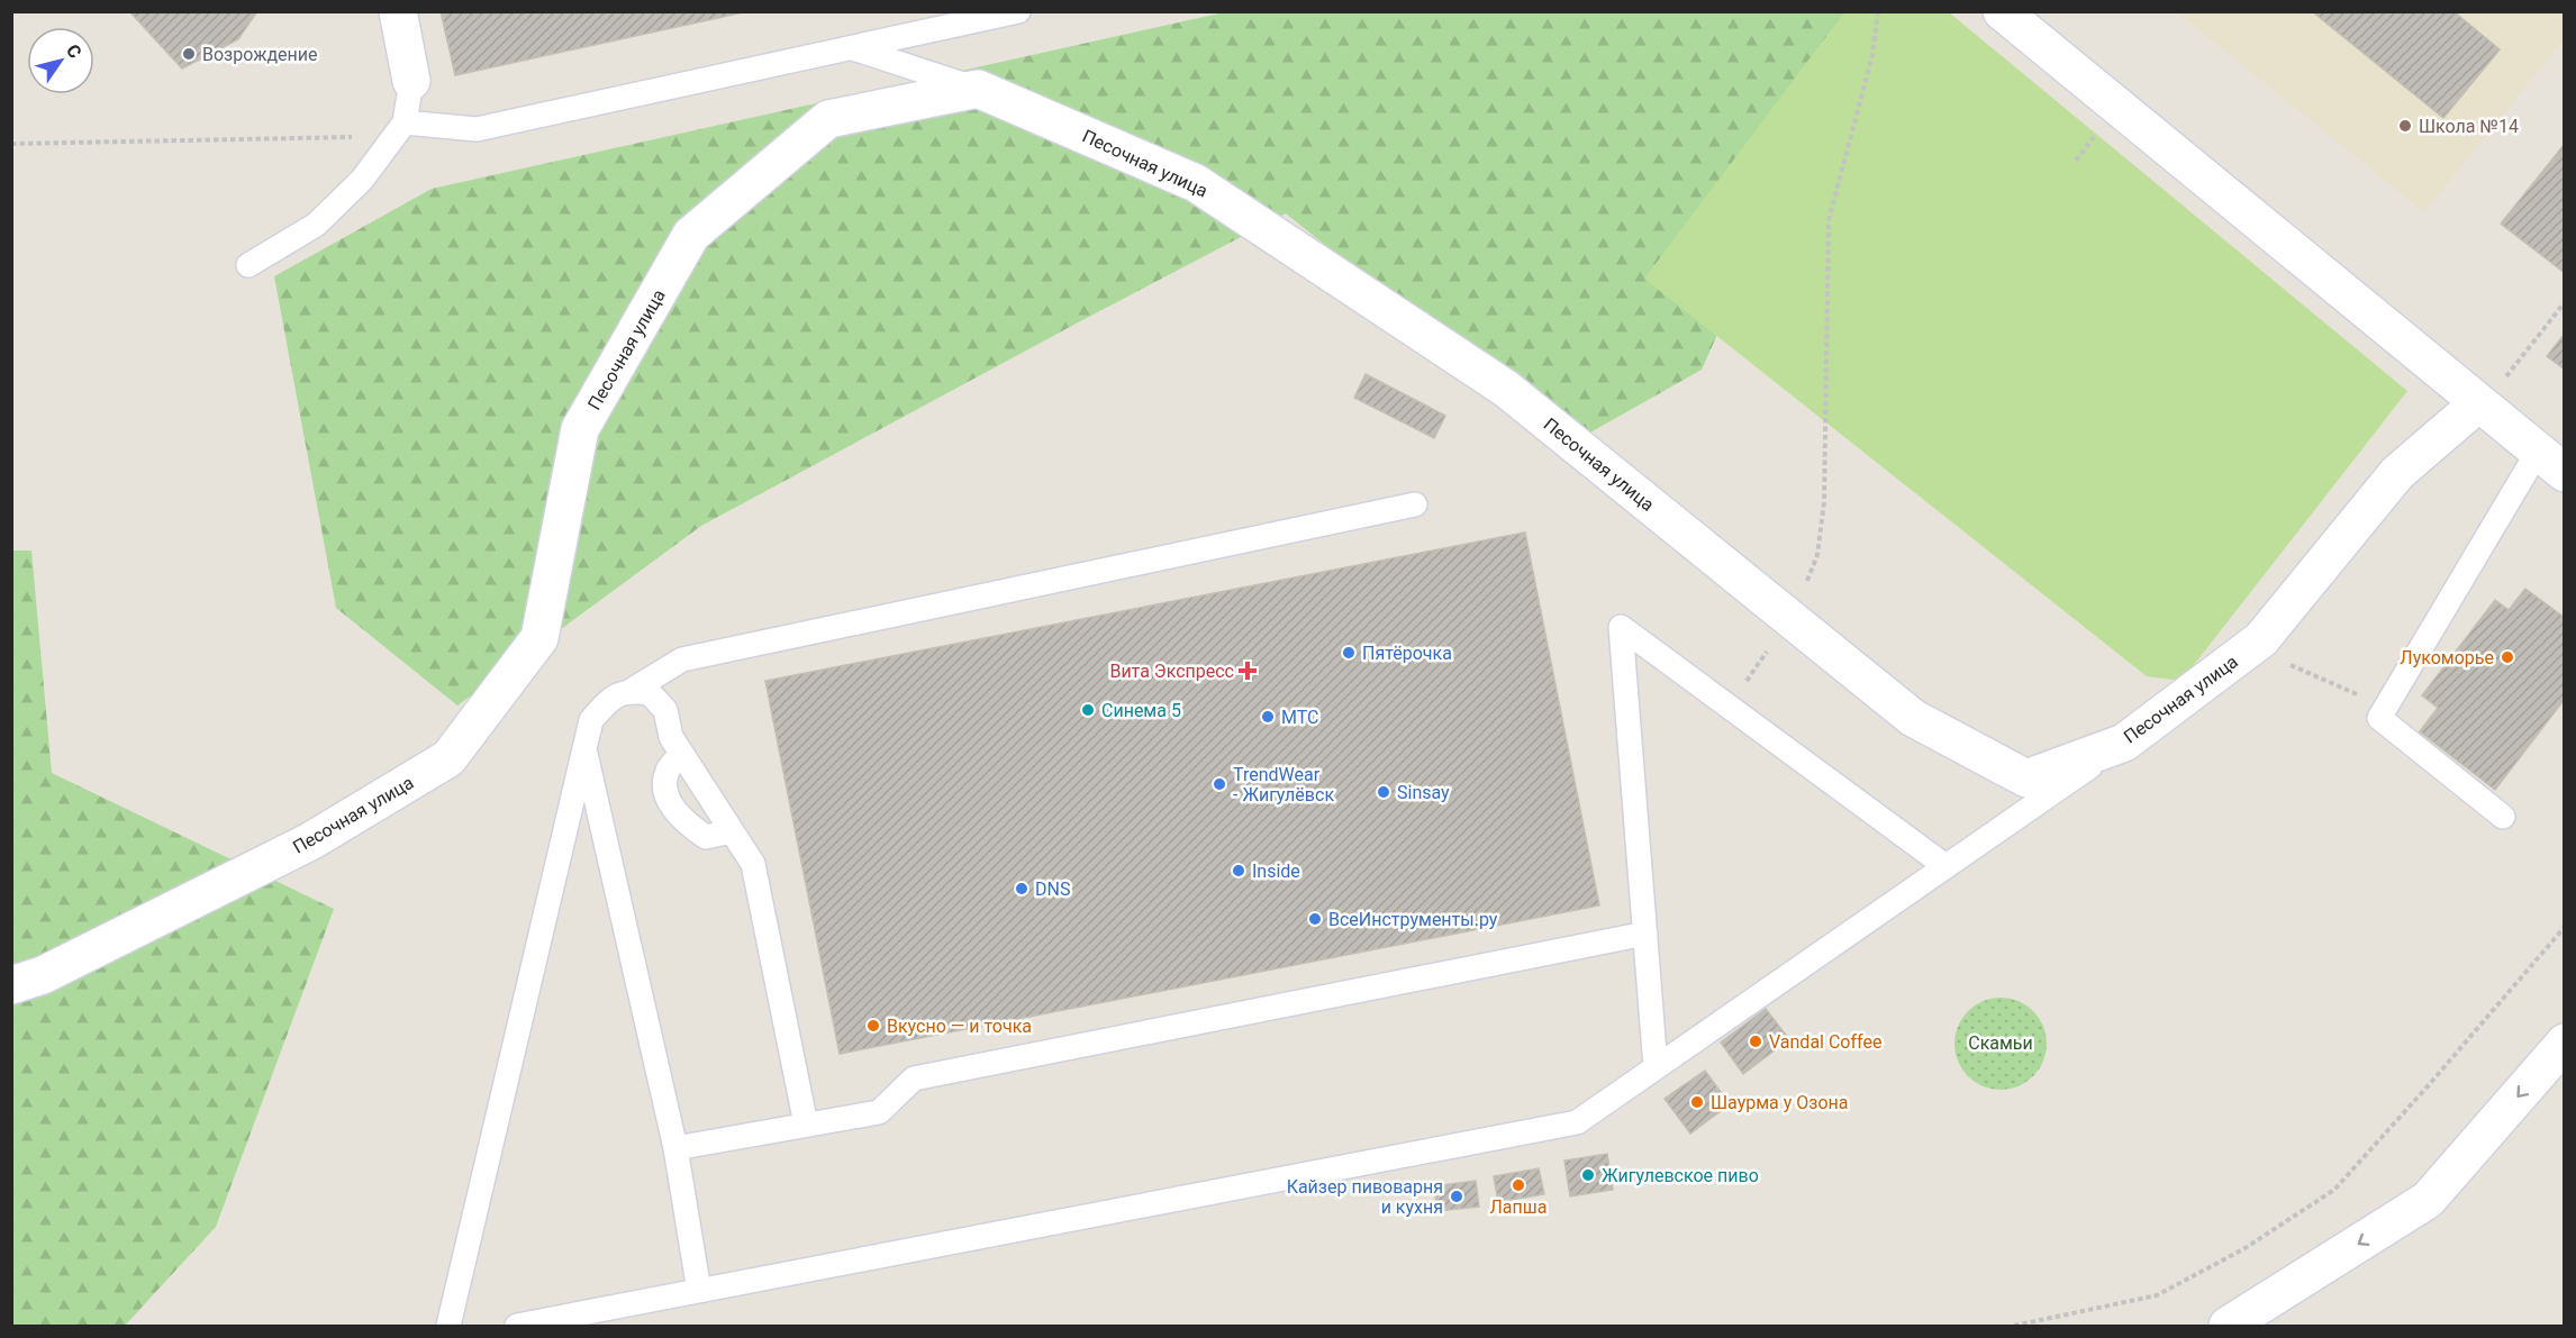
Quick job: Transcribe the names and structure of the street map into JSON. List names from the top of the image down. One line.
{"streets":{"street":["Песочная улица"]},"parks":["Скамьи"],"places":{"other":["Возрождение","Школа №14","Пятёрочка","Лукоморье","Синема 5","МТС","TrendWear - Жигулёвск","Sinsay","Inside","DNS","ВсеИнструменты.ру","Вкусно — и точка","Vandal Coffee","Шаурма у Озона","Жигулевское пиво","Лапша","Кайзер пивоварня и кухня"],"health":["Вита Экспресс"]},"north":"top right"}
